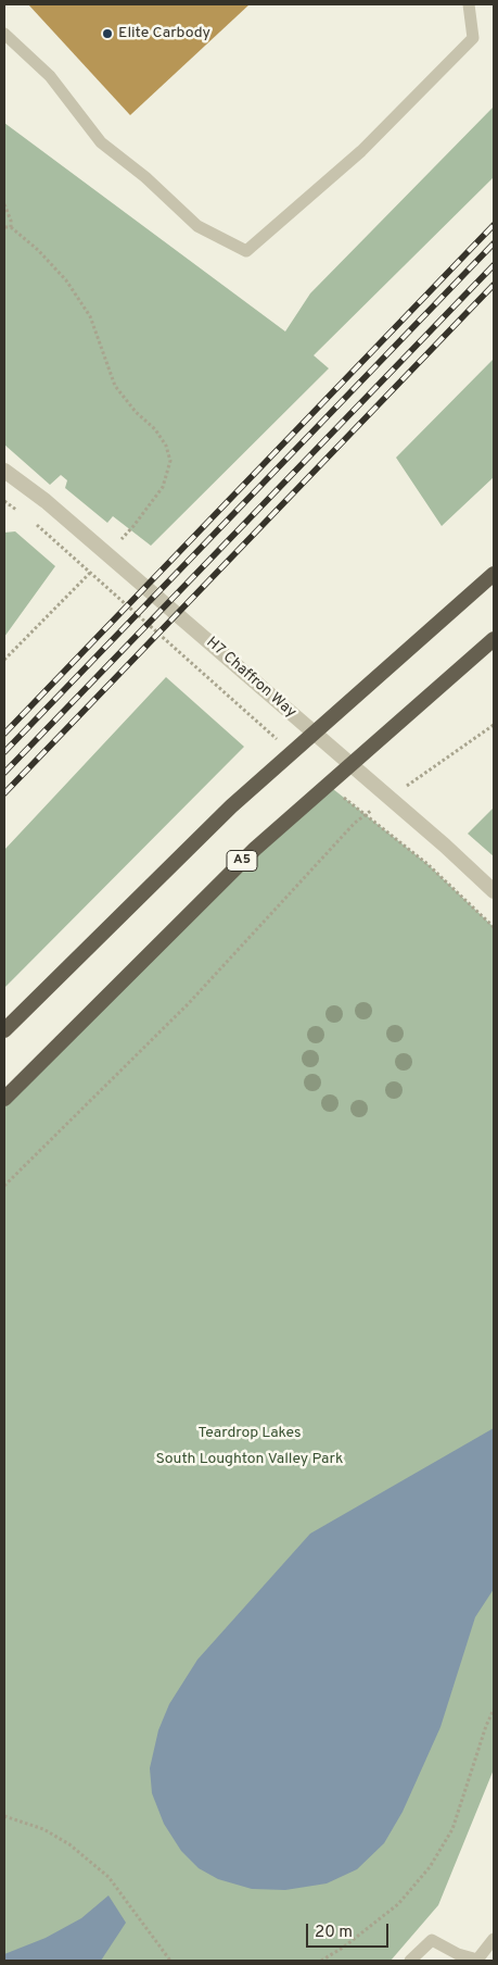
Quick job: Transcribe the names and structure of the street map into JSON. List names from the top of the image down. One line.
{"streets":{"highway":["A5"],"street":["H7 Chaffron Way"]},"parks":["Teardrop Lakes","South Loughton Valley Park"],"places":["Elite Carbody"],"scale_bar":"20 m"}
